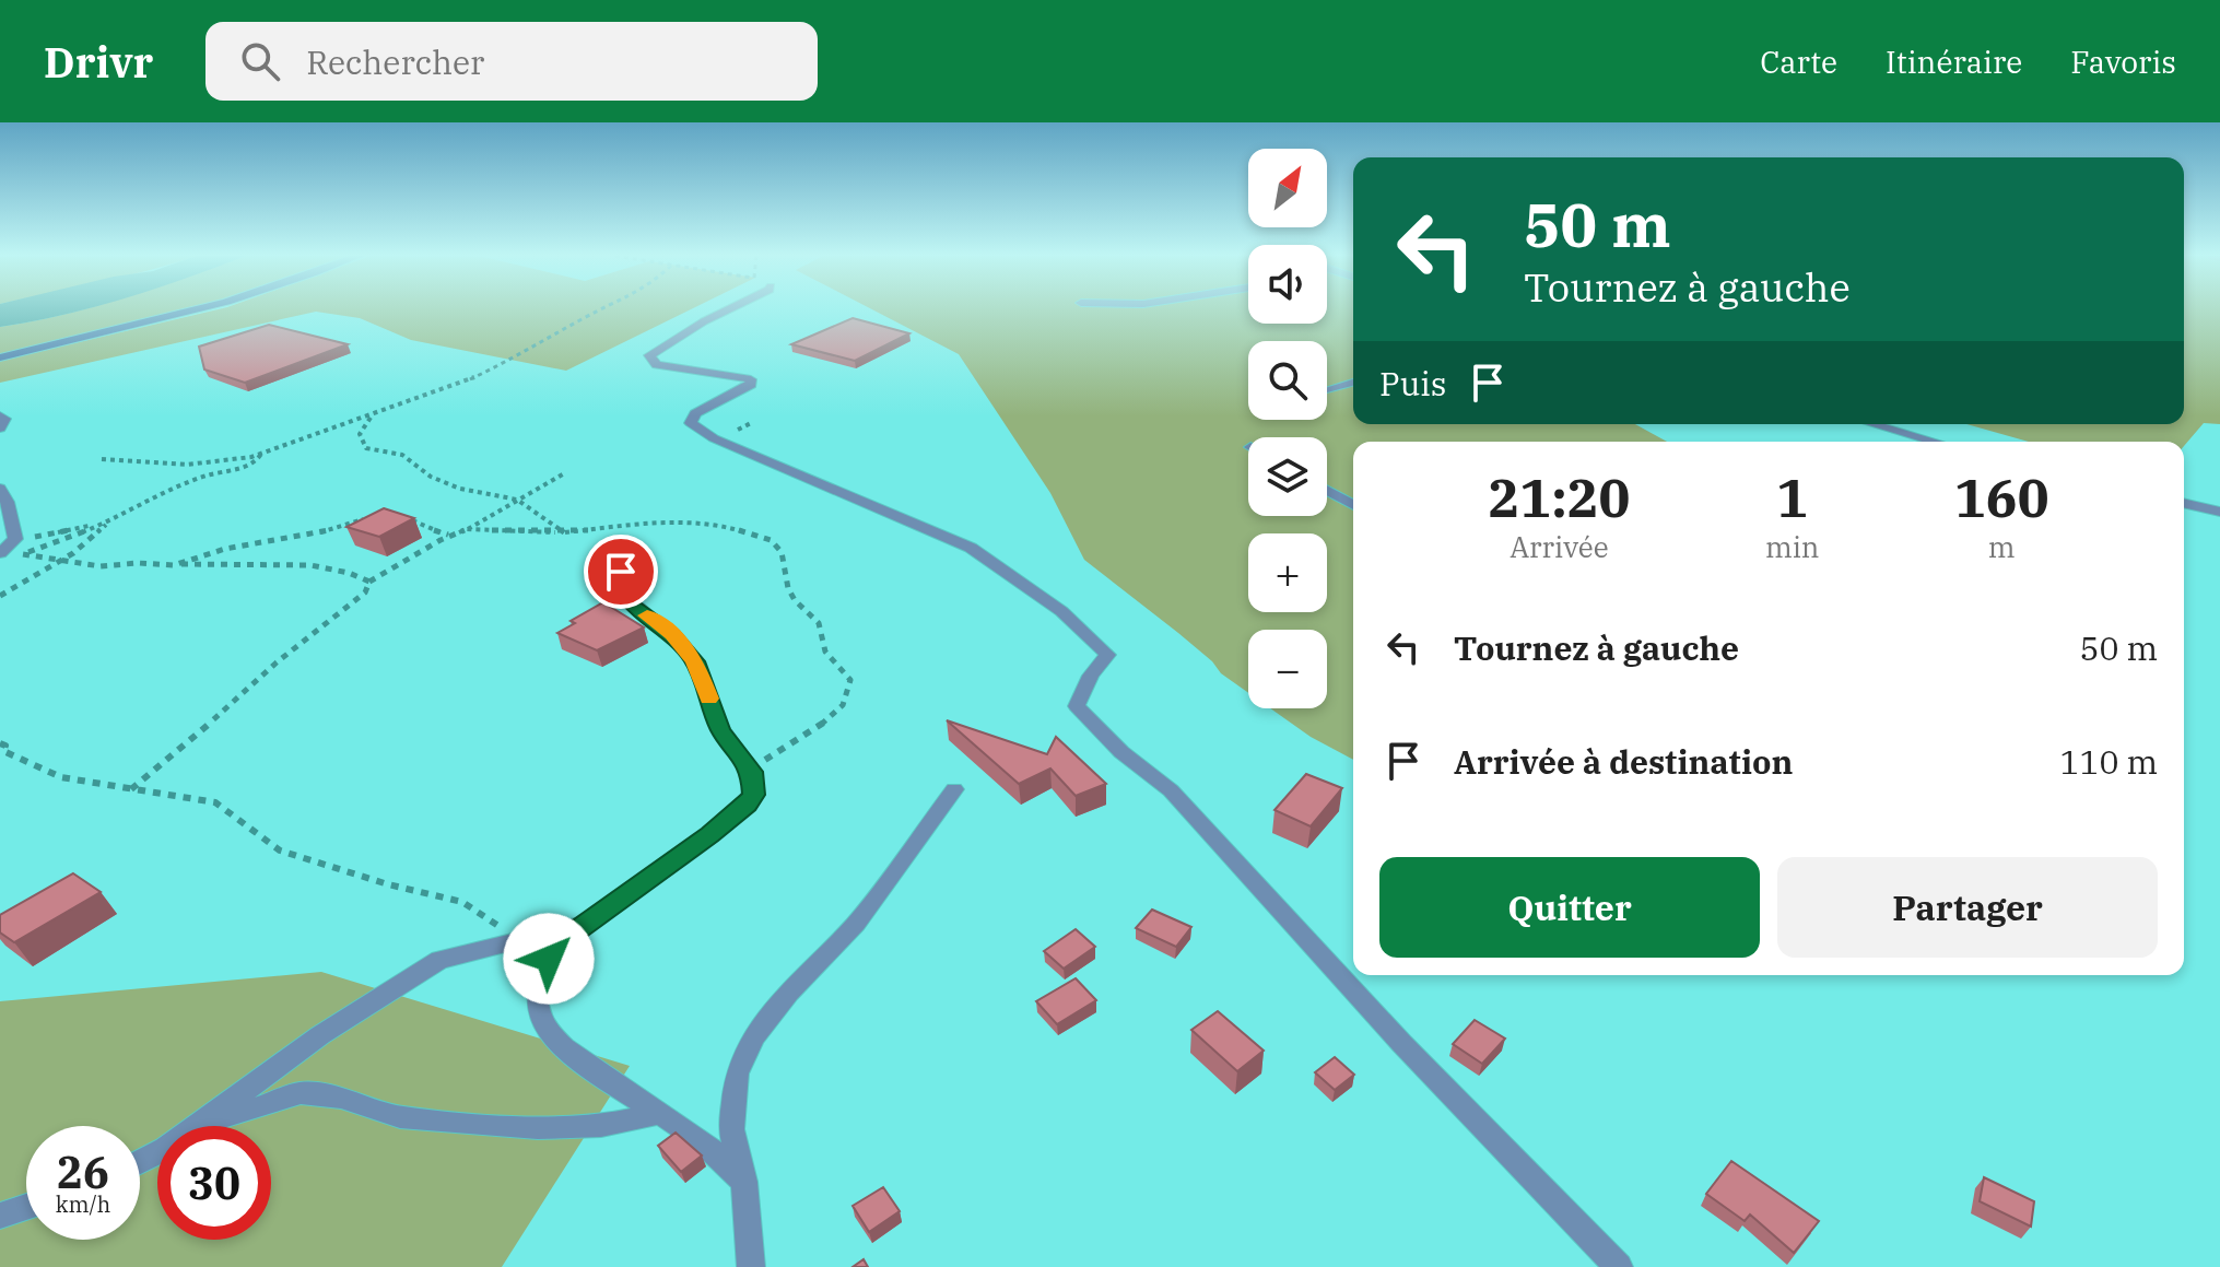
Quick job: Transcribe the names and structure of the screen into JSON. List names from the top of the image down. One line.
{"north":"top right","page":{"header":"Drivr","search":"Rechercher","nav":["Carte","Itinéraire","Favoris"],"map_buttons":["+","−"],"turn":["50 m","Tournez à gauche"],"then":"Puis","eta":["21:20","Arrivée","1","min","160","m"],"list":[{"name":"Tournez à gauche","value":"50 m"},{"name":"Arrivée à destination","value":"110 m"}],"buttons":["Quitter","Partager"],"speed":"26 km/h","limit":"30"}}
